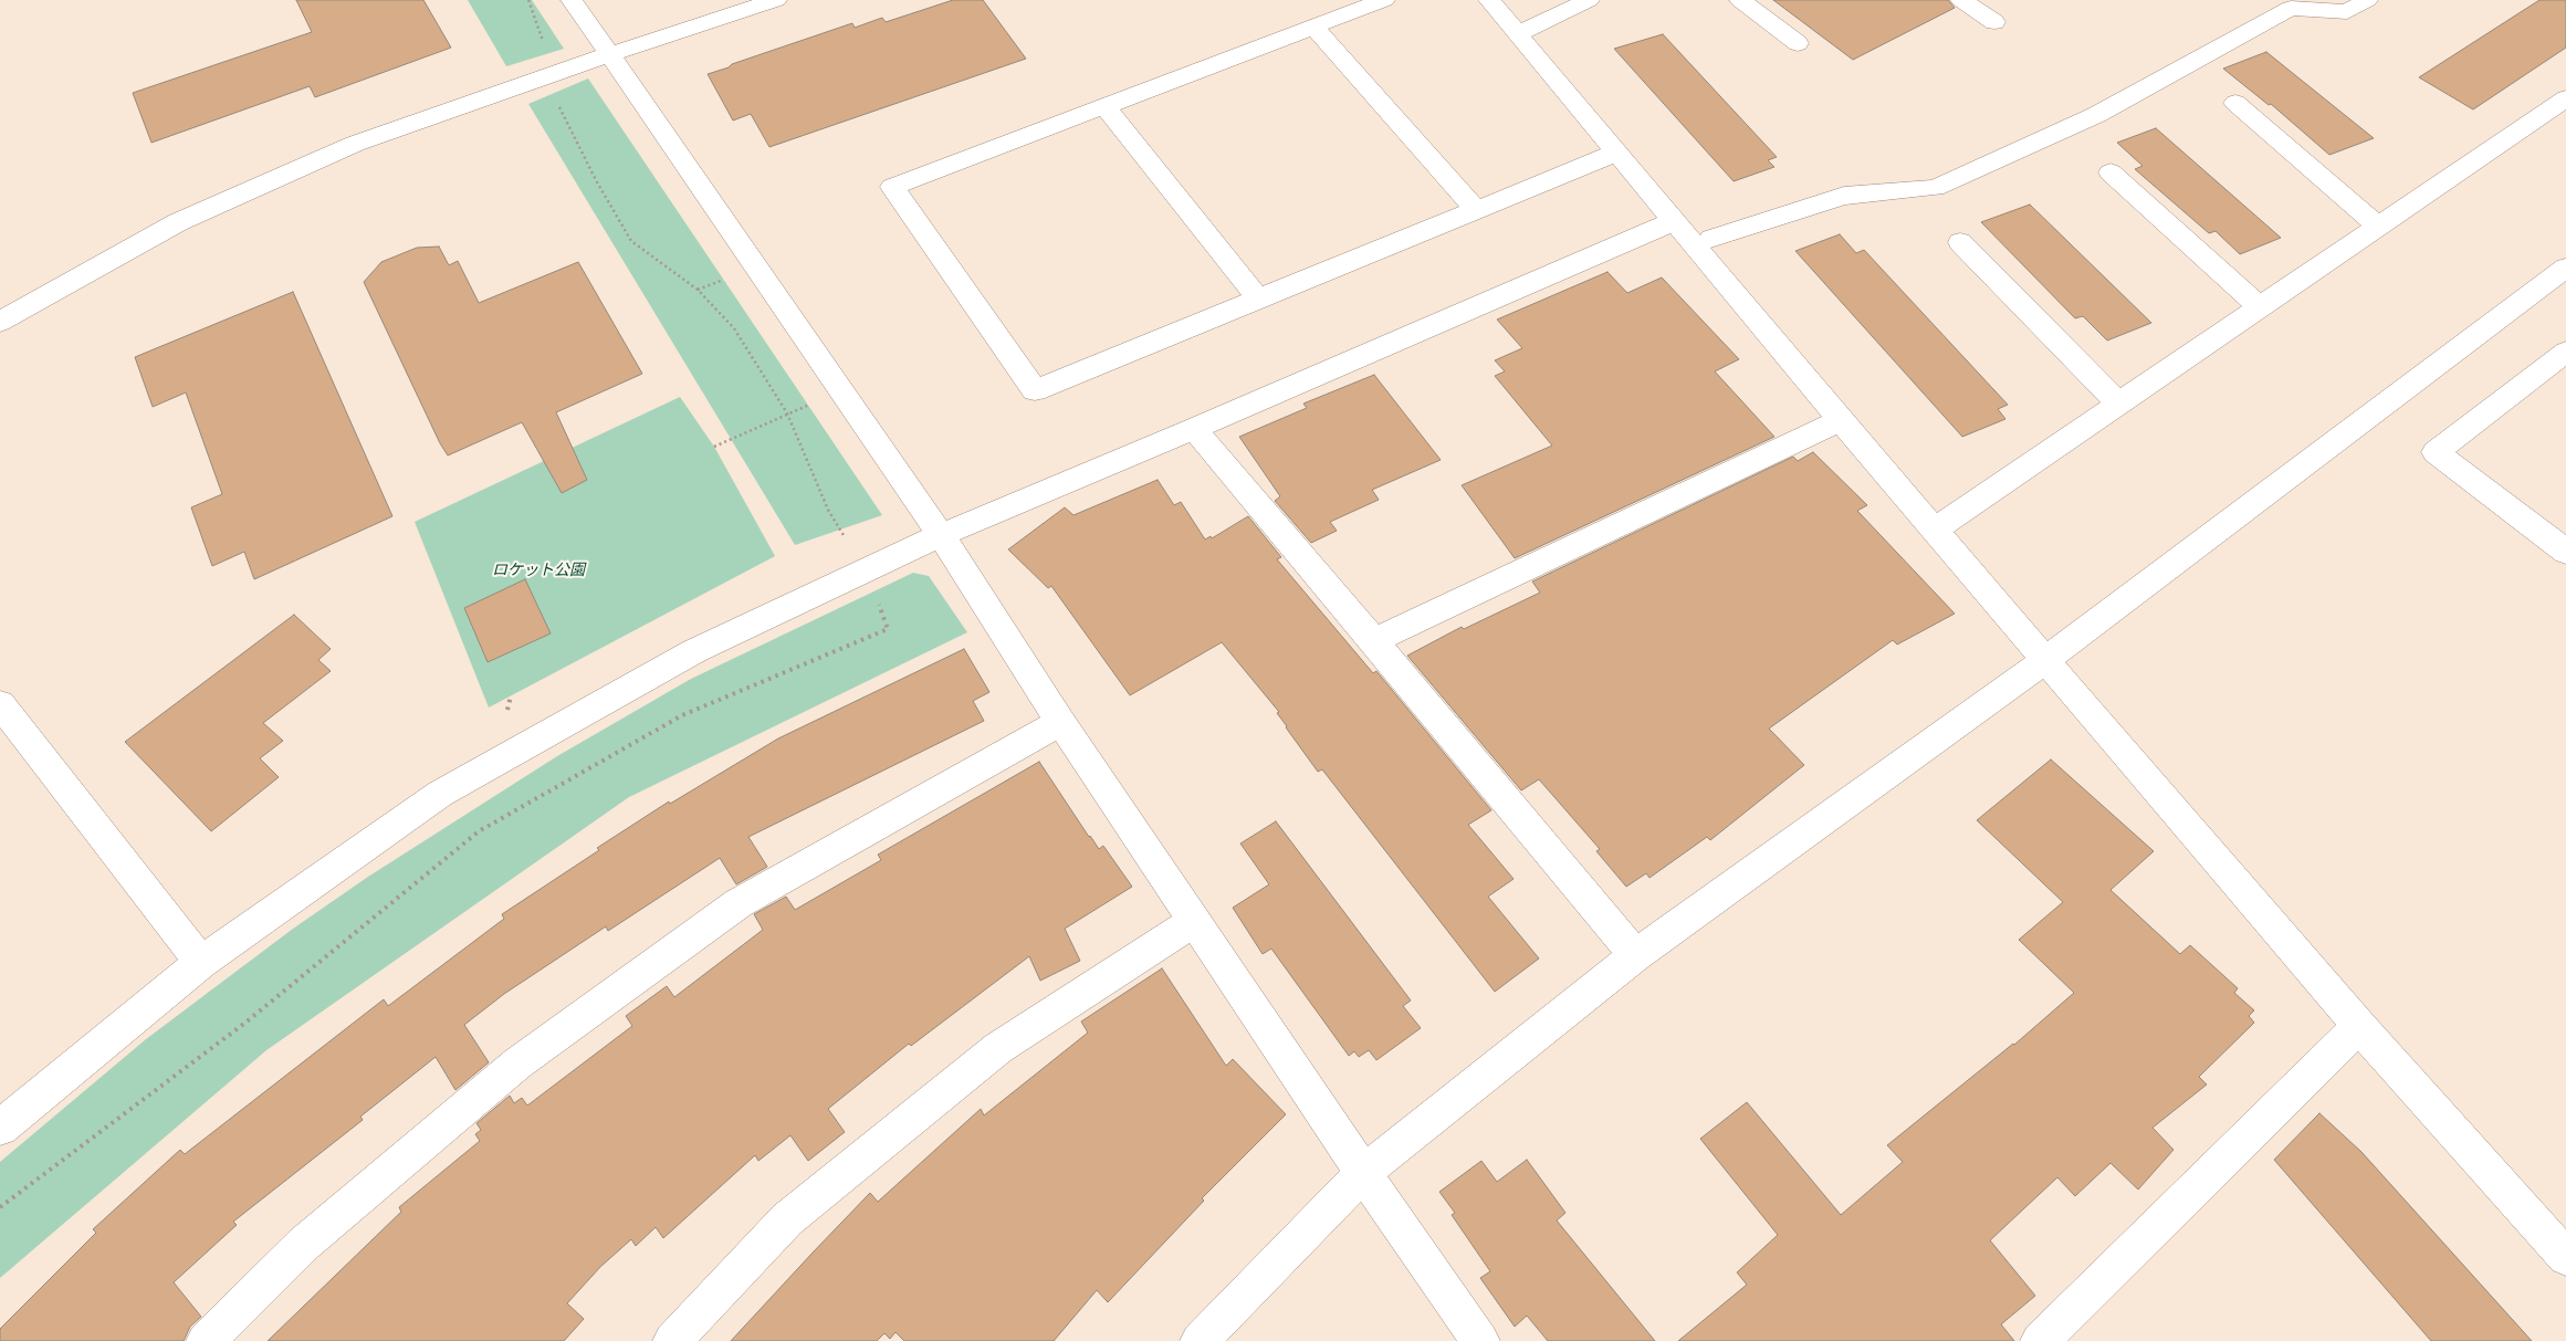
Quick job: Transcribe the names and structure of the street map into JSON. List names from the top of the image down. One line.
{"parks":["ロケット公園"]}
